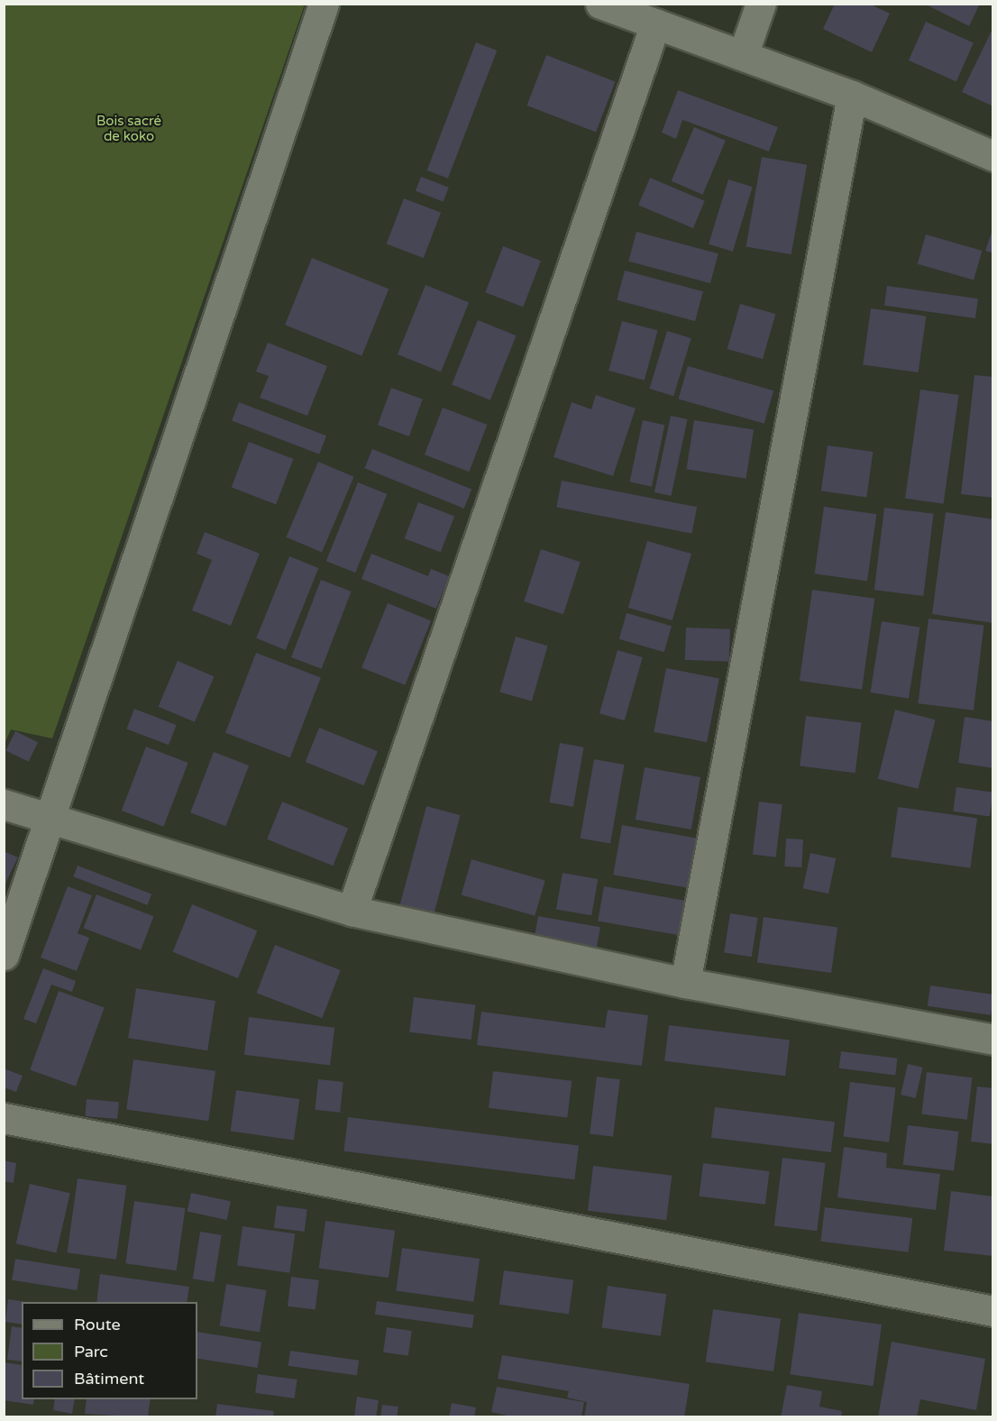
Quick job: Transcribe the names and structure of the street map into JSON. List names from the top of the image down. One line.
{"parks":["Bois sacré de koko"],"legend":["Route","Parc","Bâtiment"]}
